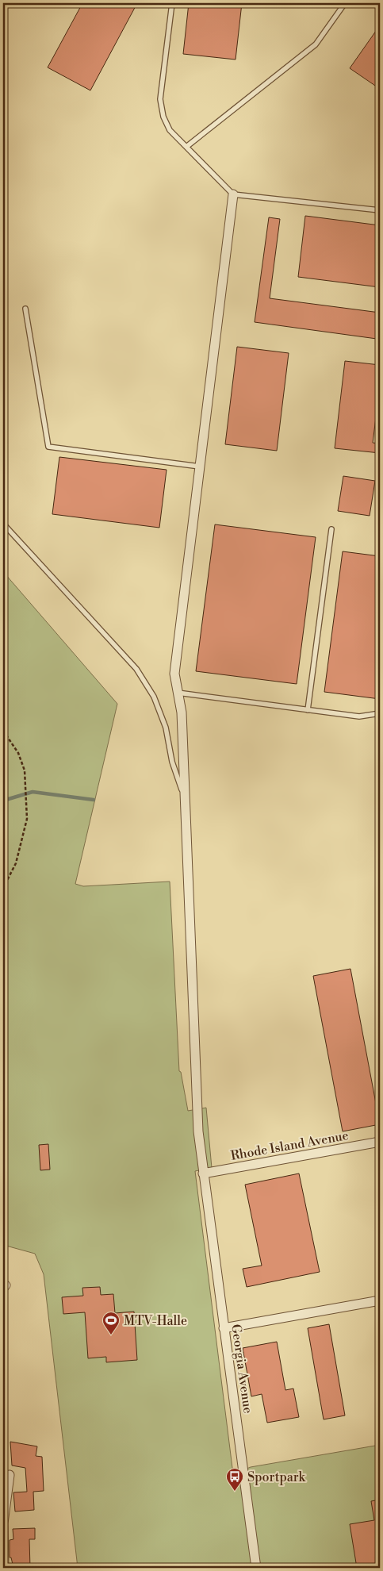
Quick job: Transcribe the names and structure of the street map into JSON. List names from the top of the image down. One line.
{"streets":{"street":["Rhode Island Avenue","Georgia Avenue"]},"crossings":[["Rhode Island Avenue","Georgia Avenue"]],"places":{"sports":["MTV-Halle"],"bus stop":["Sportpark"]}}
